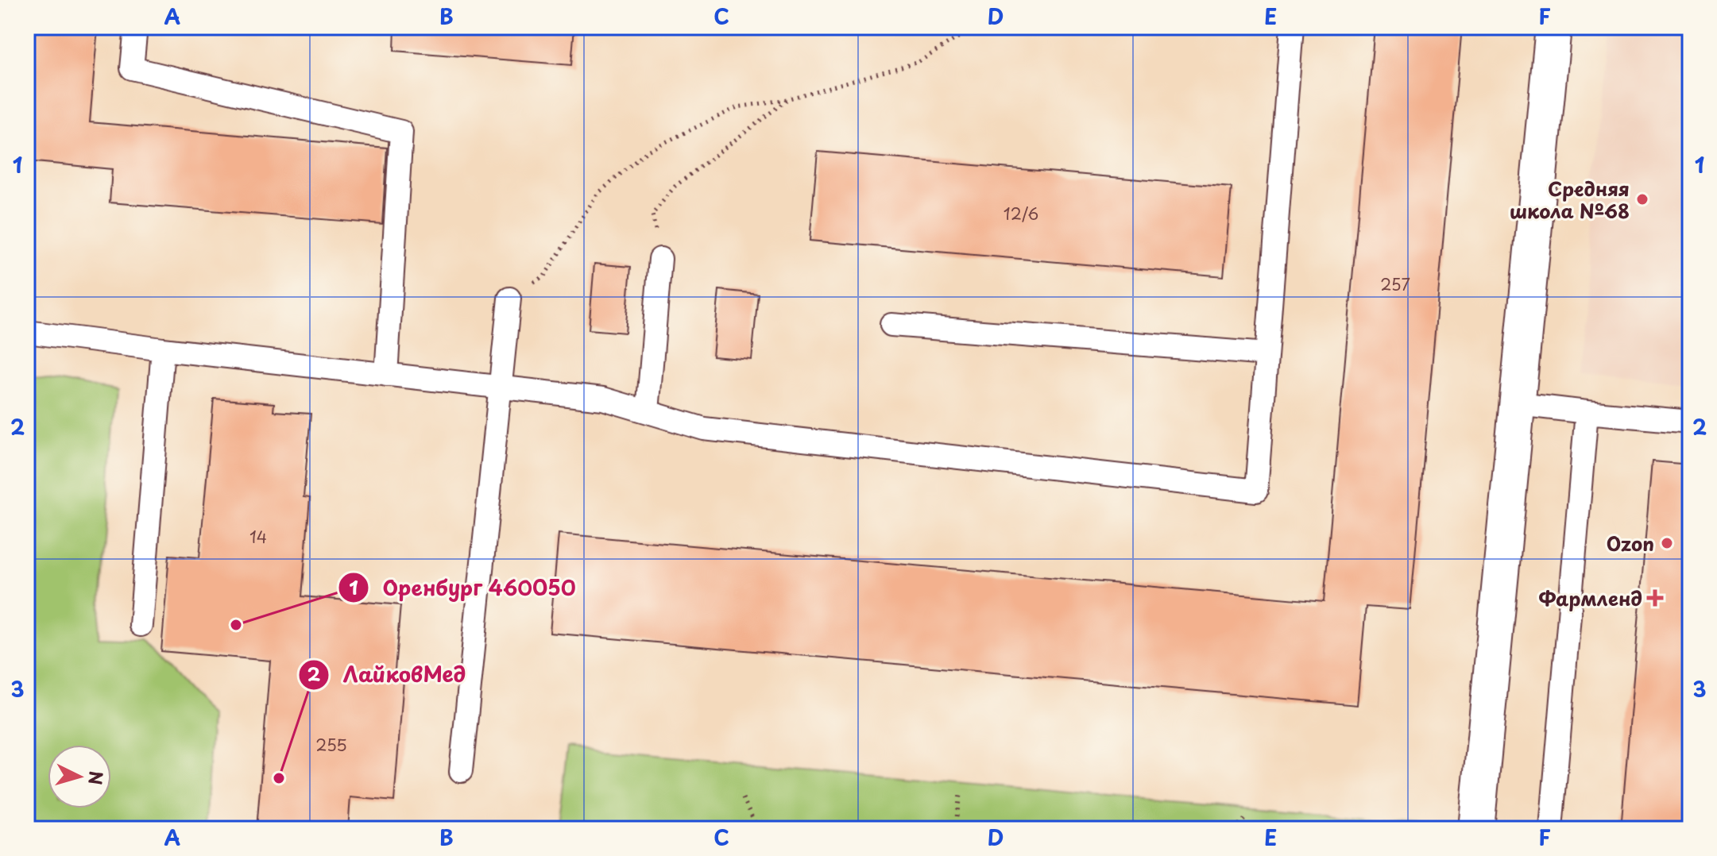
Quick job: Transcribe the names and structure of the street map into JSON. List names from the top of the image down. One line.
{"places":{"other":["Средняя школа №68","Ozon","Оренбург 460050","ЛайковМед"],"health":["Фармленд"]},"house_numbers":["12/6","257","14","255"],"north":"right","grid":{"columns":["A","B","C","D","E","F"],"rows":["1","2","3"]}}
